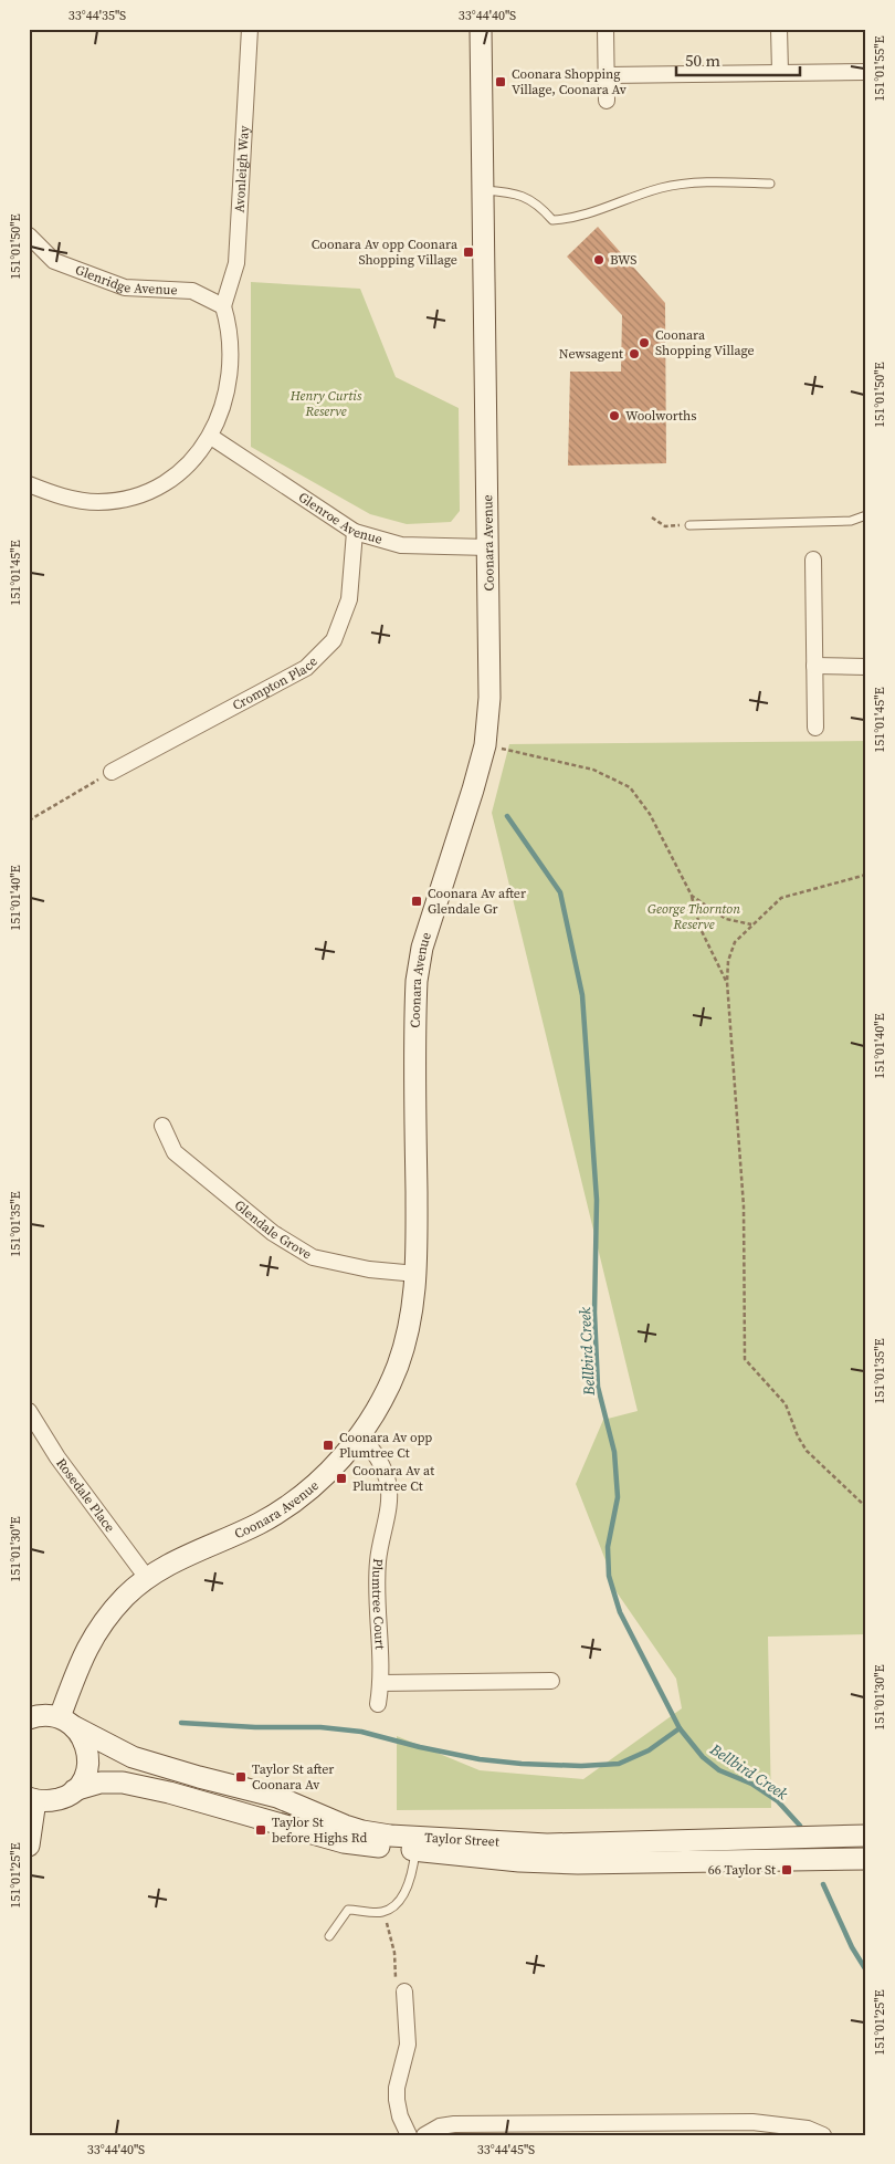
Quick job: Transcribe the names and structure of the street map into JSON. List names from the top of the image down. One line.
{"streets":{"street":["Avonleigh Way","Glenridge Avenue","Glenroe Avenue","Coonara Avenue","Crompton Place","Glendale Grove","Rosedale Place","Plumtree Court","Taylor Street"]},"crossings":[["Avonleigh Way","Glenridge Avenue"],["Glenroe Avenue","Coonara Avenue"],["Glenroe Avenue","Crompton Place"],["Coonara Avenue","Glendale Grove"],["Coonara Avenue","Rosedale Place"],["Coonara Avenue","Plumtree Court"],["Coonara Avenue","Taylor Street"]],"water":["Bellbird Creek"],"parks":["Henry Curtis Reserve","George Thornton Reserve"],"places":{"transit":["Coonara Shopping Village, Coonara Av","Coonara Av opp Coonara Shopping Village","Coonara Av after Glendale Gr","Coonara Av opp Plumtree Ct","Coonara Av at Plumtree Ct","Taylor St after Coonara Av","Taylor St before Highs Rd","66 Taylor St"],"other":["BWS","Coonara Shopping Village","Newsagent","Woolworths"]},"scale_bar":"50 m","coordinates":["33°44'35\"S","33°44'40\"S","151°01'55\"E","151°01'50\"E","151°01'45\"E","151°01'40\"E","151°01'35\"E","151°01'30\"E","151°01'25\"E","33°44'45\"S"]}
